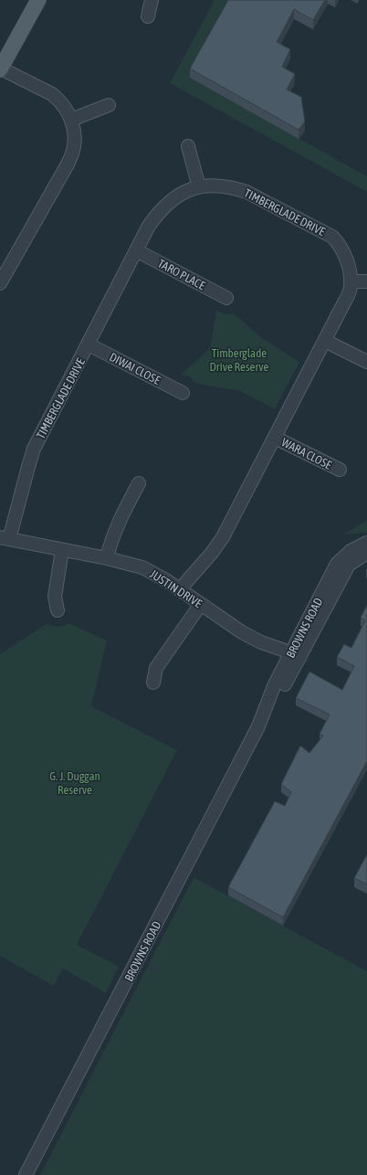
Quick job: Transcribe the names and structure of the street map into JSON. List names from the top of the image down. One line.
{"streets":{"street":["TIMBERGLADE DRIVE","TARO PLACE","DIWAI CLOSE","WARA CLOSE","JUSTIN DRIVE","BROWNS ROAD"]},"crossings":[["TIMBERGLADE DRIVE","TARO PLACE"],["TIMBERGLADE DRIVE","DIWAI CLOSE"],["TIMBERGLADE DRIVE","WARA CLOSE"],["TIMBERGLADE DRIVE","JUSTIN DRIVE"],["JUSTIN DRIVE","BROWNS ROAD"]],"parks":["Timberglade Drive Reserve","G. J. Duggan Reserve"]}
